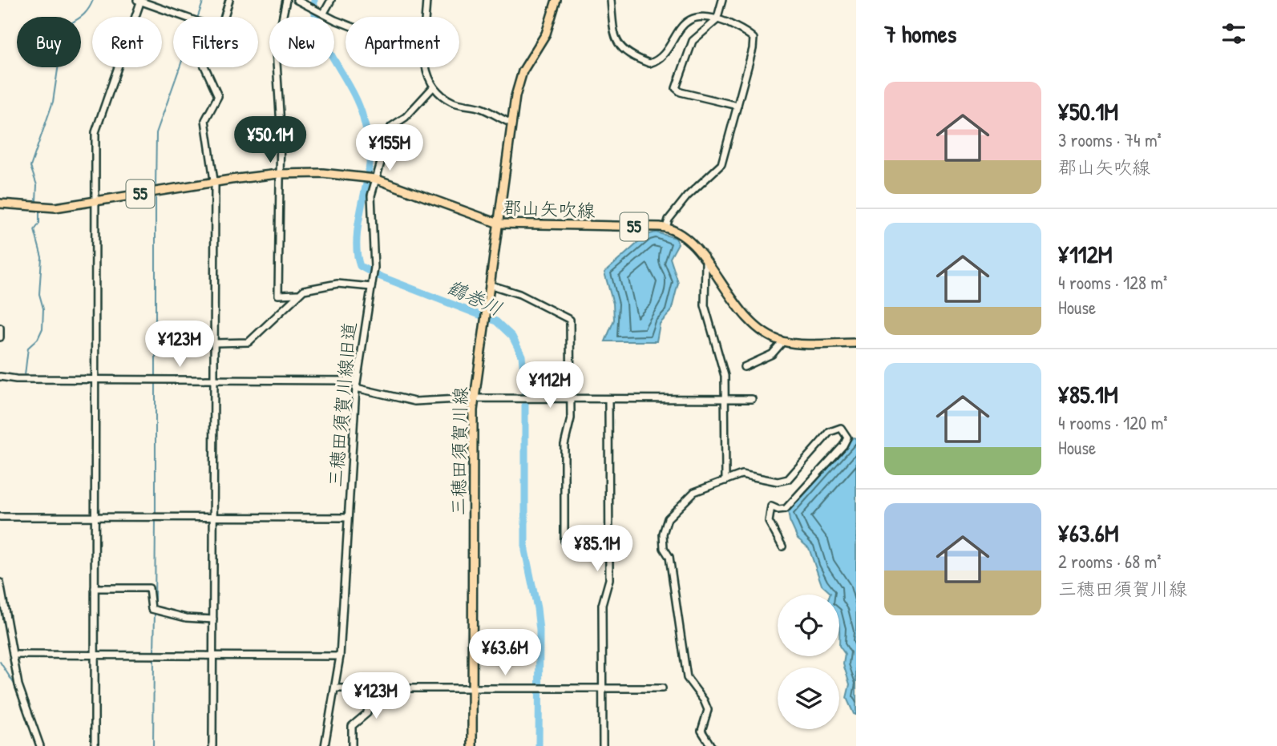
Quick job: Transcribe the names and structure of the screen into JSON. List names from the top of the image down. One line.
{"streets":{"main road":["55","郡山矢吹線","三穂田須賀川線"],"street":["三穂田須賀川線旧道"]},"crossings":[["郡山矢吹線","三穂田須賀川線旧道"],["郡山矢吹線","三穂田須賀川線"]],"water":["鶴巻川"],"page":{"heading":"7 homes","chip":["Buy","Rent","Filters","New","Apartment"],"list":[{"name":"¥50.1M","note":"3 rooms · 74 m² · 郡山矢吹線"},{"name":"¥112M","note":"4 rooms · 128 m² · House"},{"name":"¥85.1M","note":"4 rooms · 120 m² · House"},{"name":"¥63.6M","note":"2 rooms · 68 m² · 三穂田須賀川線"}],"price":["¥50.1M","¥155M","¥123M","¥112M","¥85.1M","¥63.6M","¥123M"]}}
